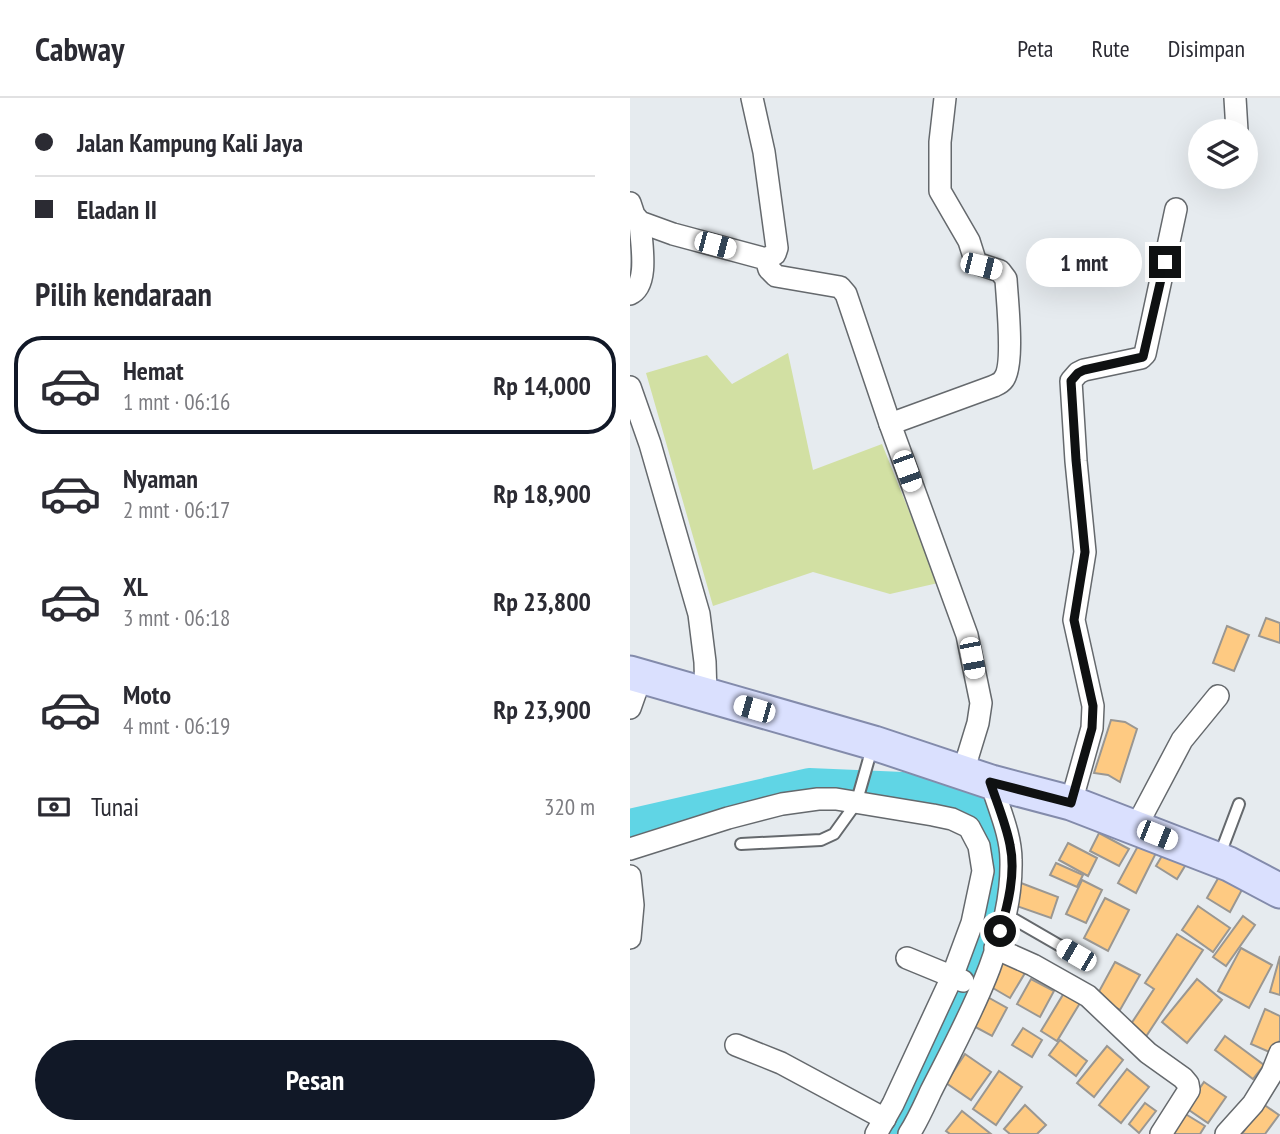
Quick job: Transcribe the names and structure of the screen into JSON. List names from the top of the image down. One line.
{"page":{"header":"Cabway","nav":["Peta","Rute","Disimpan"],"banner":["Jalan Kampung Kali Jaya","Eladan II"],"bubble":"1 mnt","heading":"Pilih kendaraan","list":[{"name":"Hemat","note":"1 mnt · 06:16","value":"Rp 14,000"},{"name":"Nyaman","note":"2 mnt · 06:17","value":"Rp 18,900"},{"name":"XL","note":"3 mnt · 06:18","value":"Rp 23,800"},{"name":"Moto","note":"4 mnt · 06:19","value":"Rp 23,900"}],"pay":["Tunai","320 m"],"buttons":"Pesan"}}
